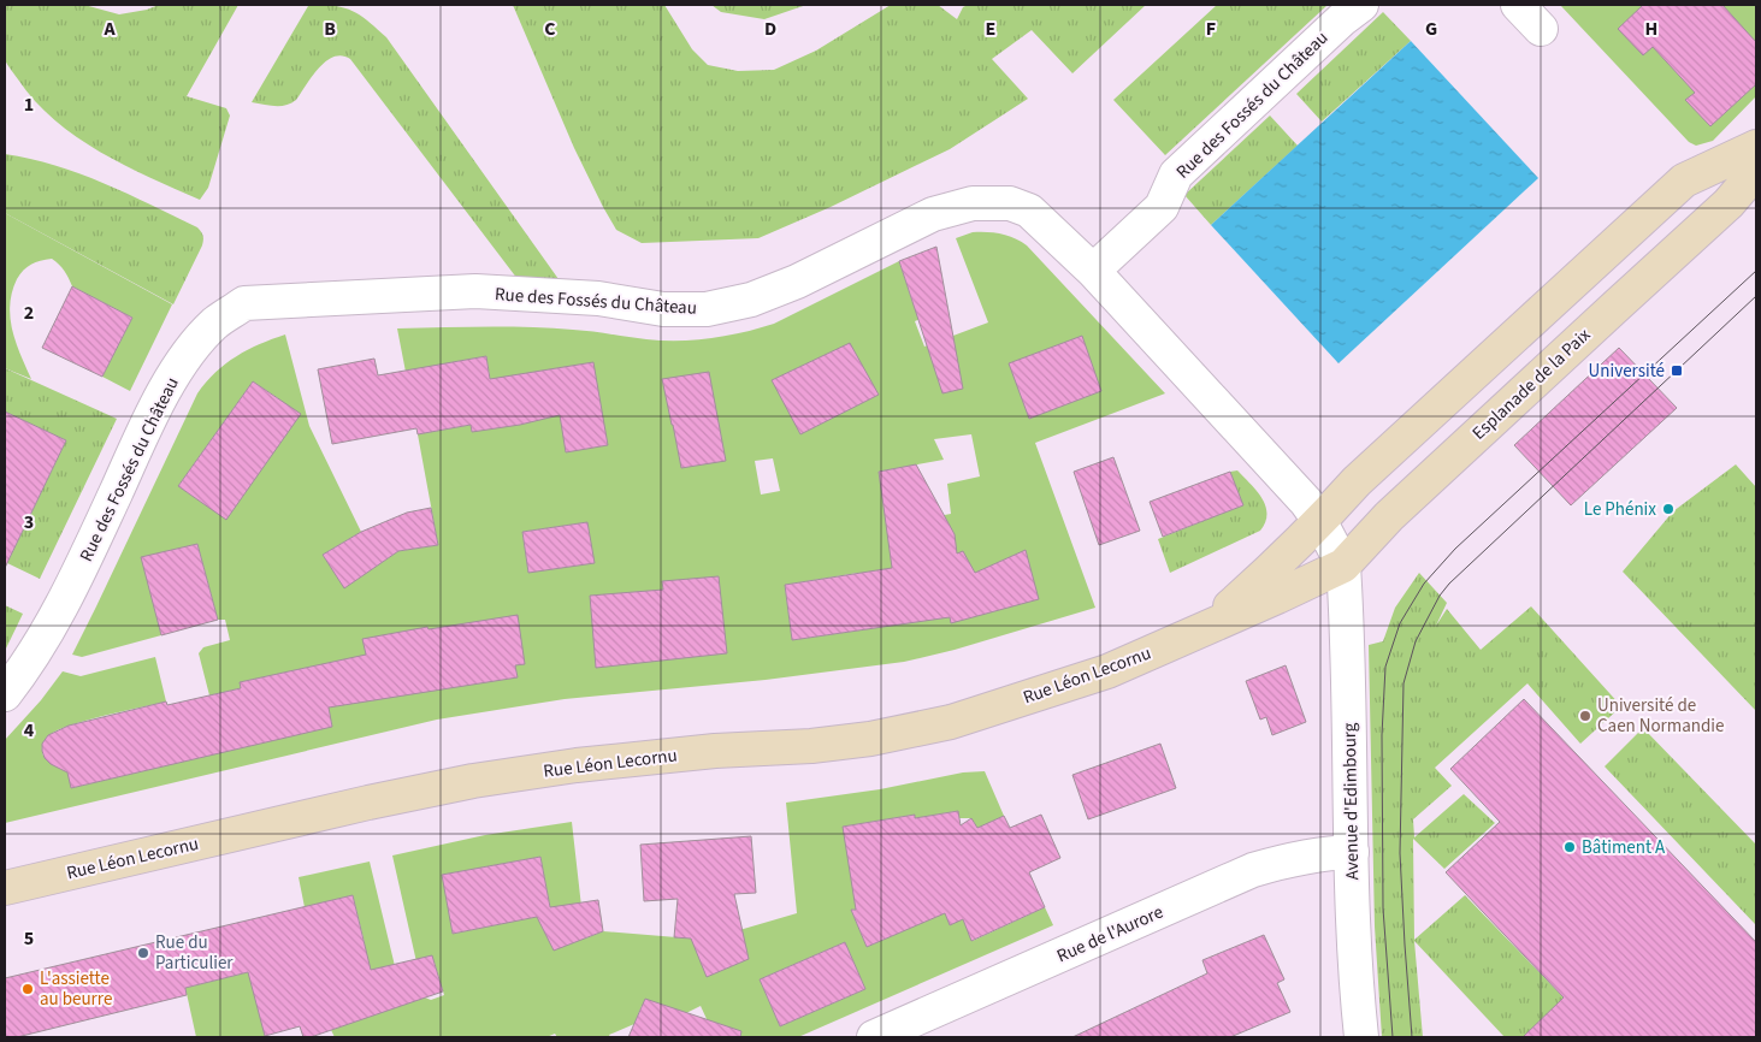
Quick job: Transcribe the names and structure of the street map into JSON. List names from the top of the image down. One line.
{"streets":{"main road":["Esplanade de la Paix","Rue Léon Lecornu"],"street":["Rue des Fossés du Château","Avenue d'Edimbourg","Rue de l'Aurore"]},"crossings":[["Esplanade de la Paix","Rue Léon Lecornu"],["Esplanade de la Paix","Avenue d'Edimbourg"],["Rue Léon Lecornu","Avenue d'Edimbourg"],["Avenue d'Edimbourg","Rue de l'Aurore"]],"places":{"transit":["Université"],"other":["Le Phénix","Université de Caen Normandie","Bâtiment A","Rue du Particulier","L'assiette au beurre"]},"grid":{"columns":["A","B","C","D","E","F","G","H"],"rows":["1","2","3","4","5"]}}
